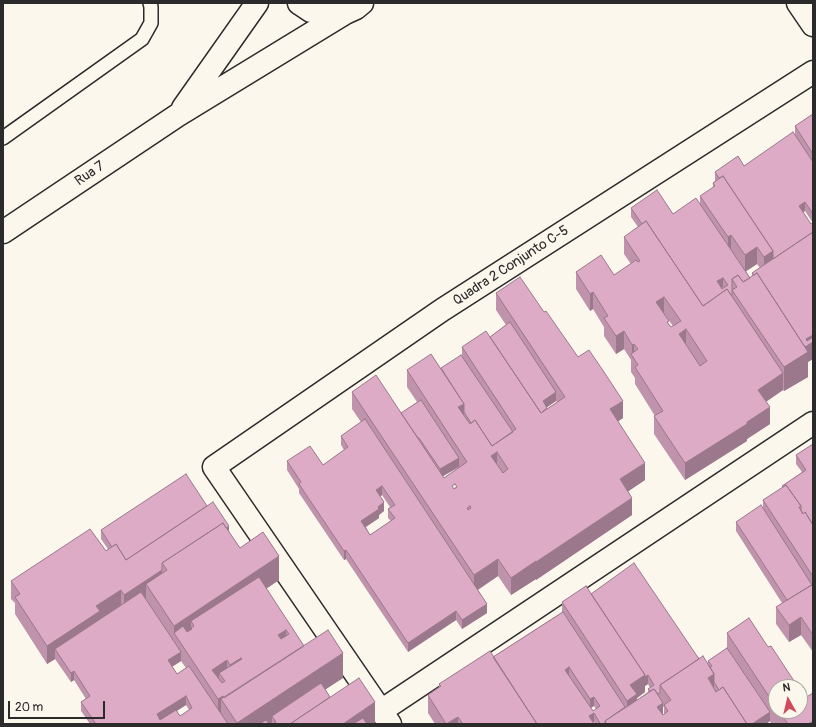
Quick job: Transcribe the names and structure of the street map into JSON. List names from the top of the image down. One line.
{"streets":{"street":["Rua 7","Quadra 2 Conjunto C-5"]},"scale_bar":"20 m","north":"top"}
